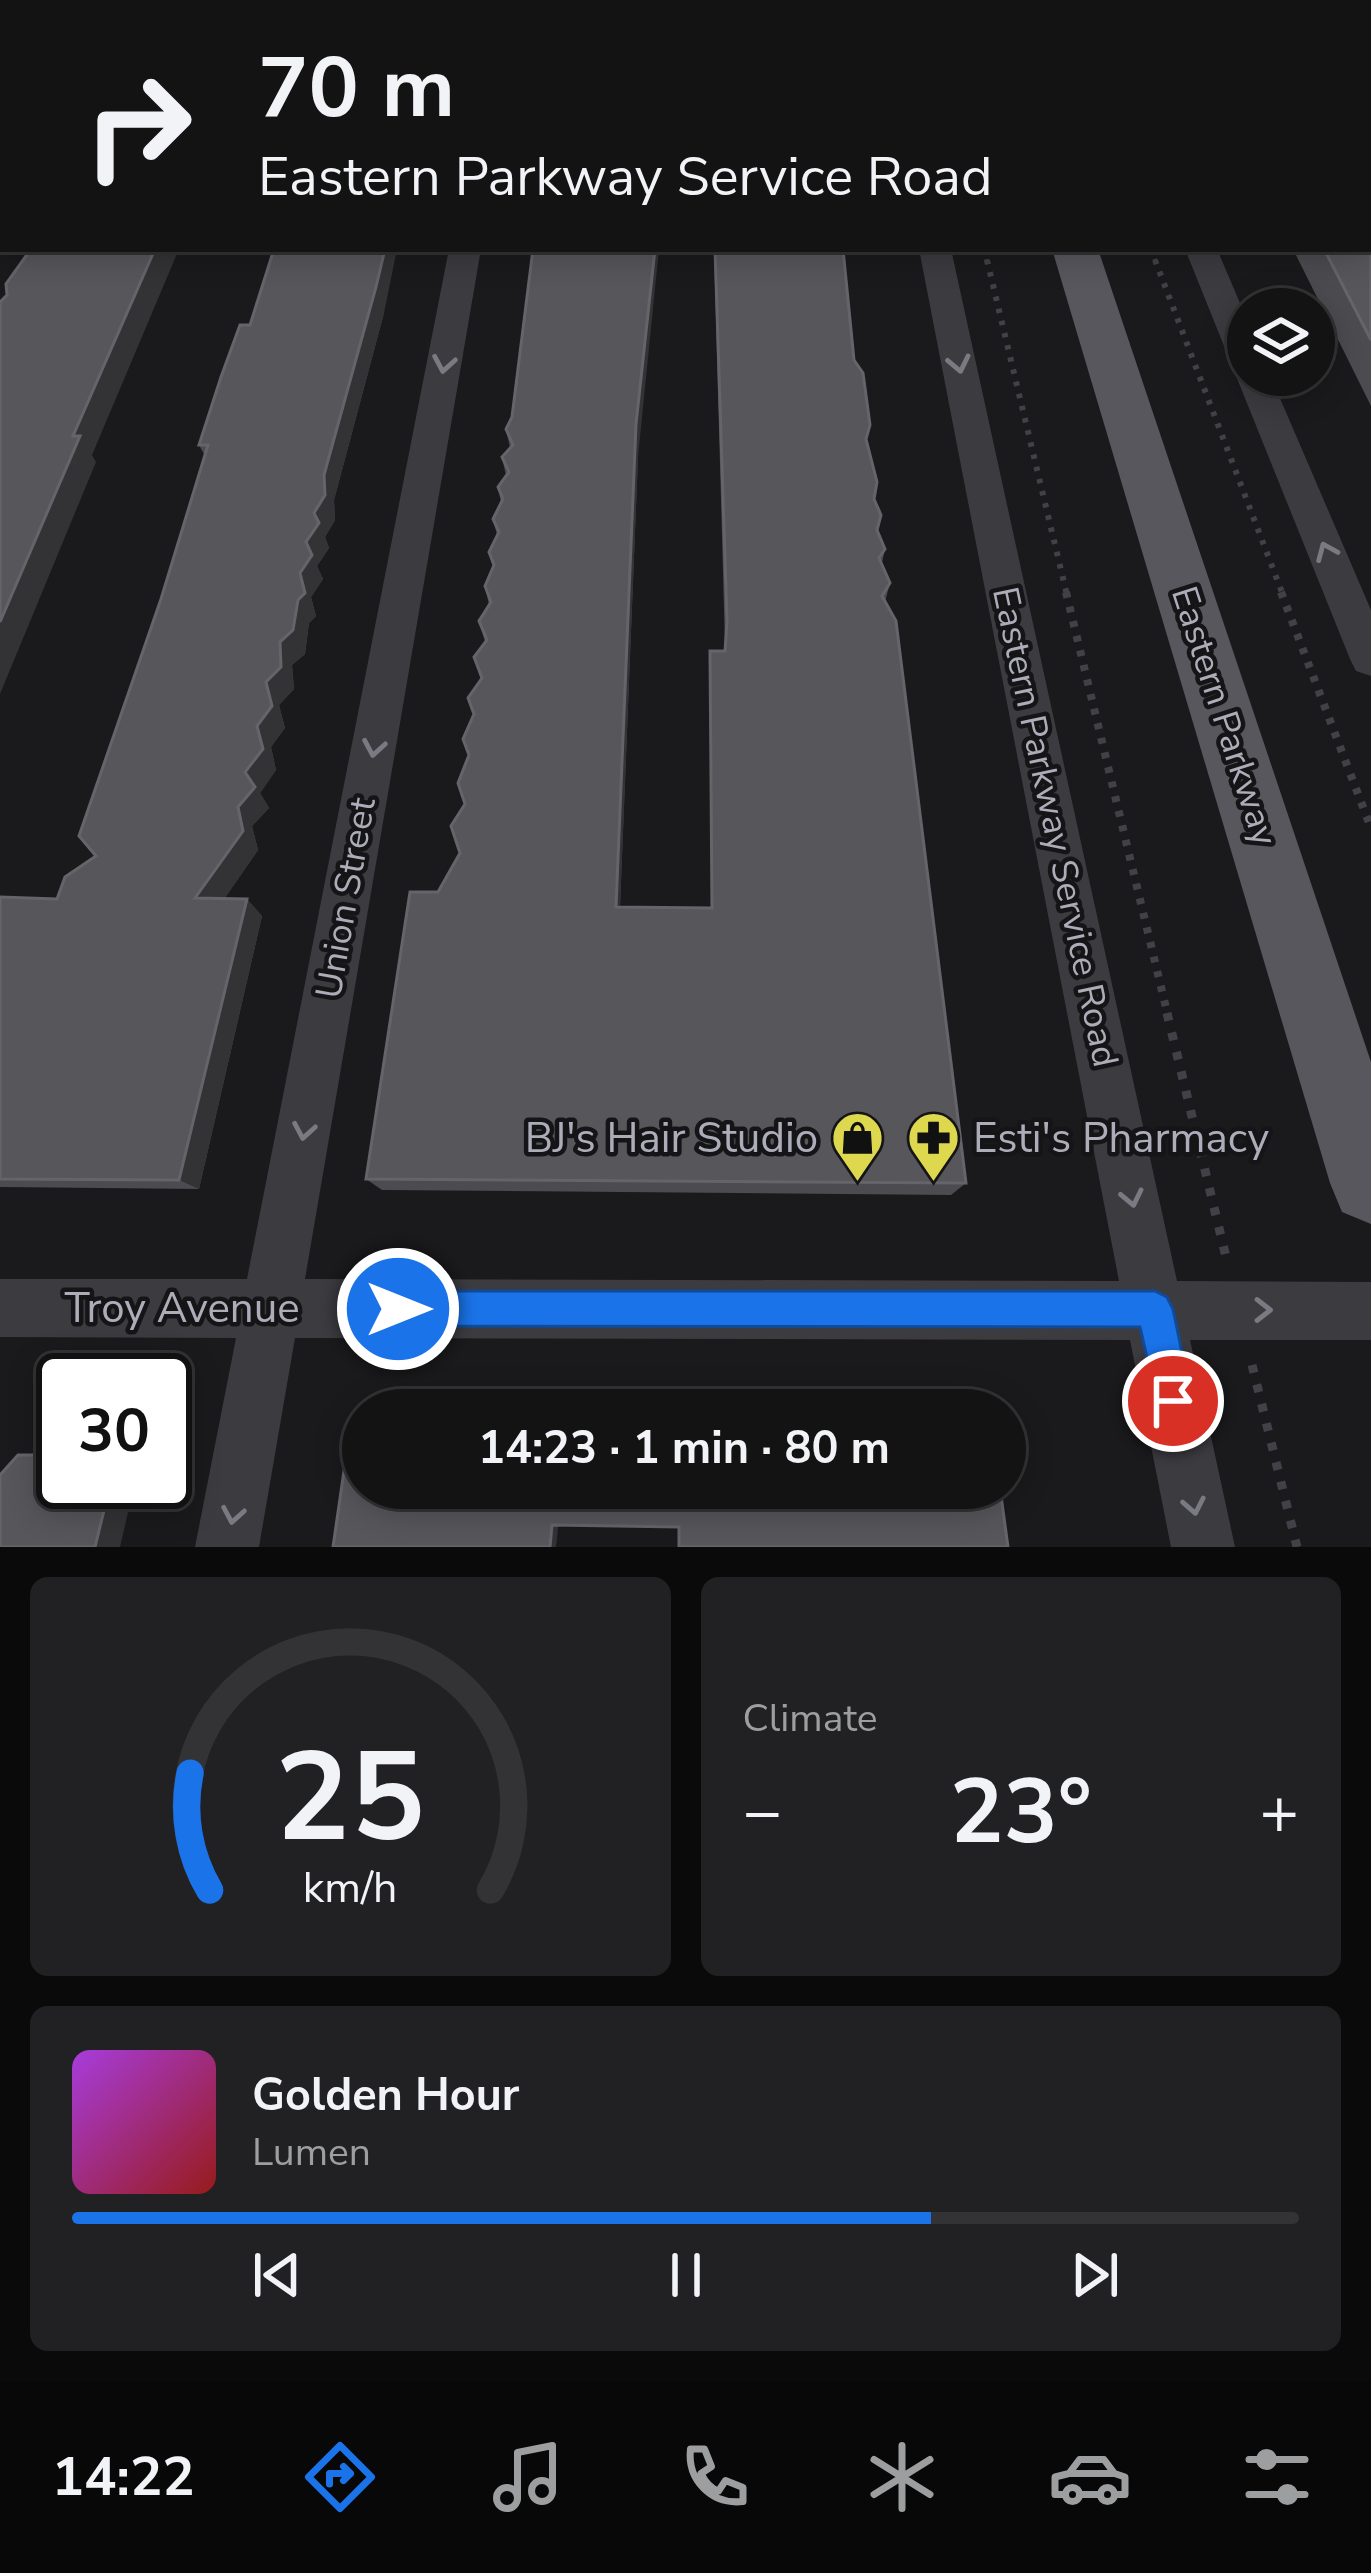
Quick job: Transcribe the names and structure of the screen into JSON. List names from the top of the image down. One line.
{"streets":{"main road":["Eastern Parkway"],"street":["Eastern Parkway Service Road","Union Street","Troy Avenue"]},"crossings":[["Eastern Parkway Service Road","Troy Avenue"],["Union Street","Troy Avenue"]],"one_way":["Eastern Parkway Service Road","Union Street"],"places":{"shop":["BJ's Hair Studio"],"pharmacy":["Esti's Pharmacy"]},"page":{"turn":["70 m","Eastern Parkway Service Road"],"limit":"30","trip":"14:23 · 1 min · 80 m","tile":"Climate","heat":["−","23°","+"],"song":["Golden Hour","Lumen"],"tabs":"14:22","gauge":["25","km/h"]}}
